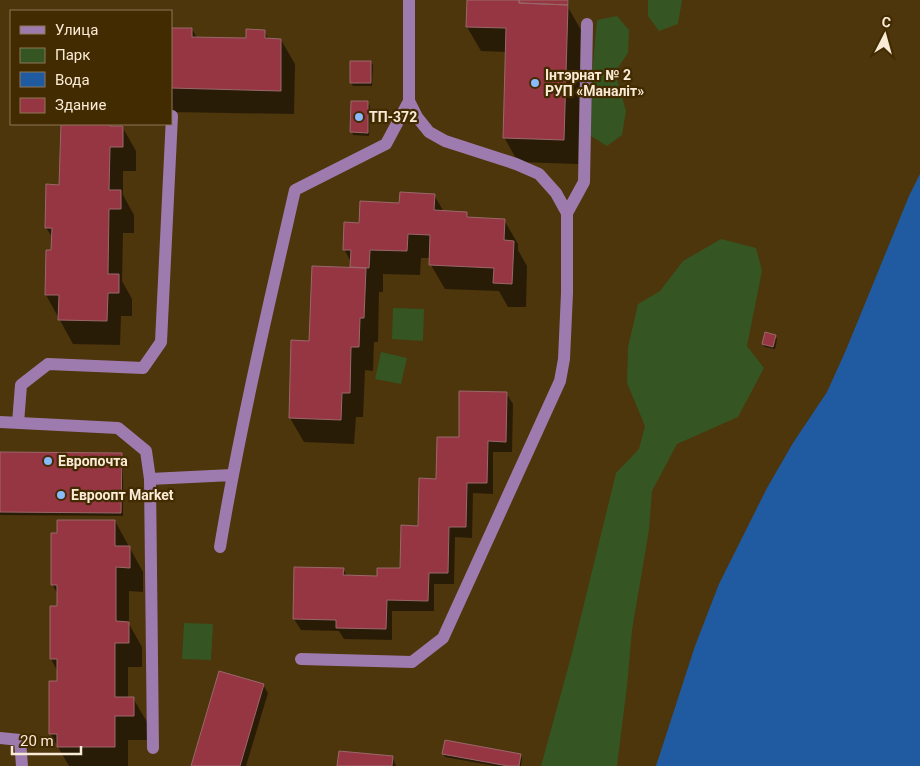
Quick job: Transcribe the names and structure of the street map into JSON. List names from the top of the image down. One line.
{"places":["Інтэрнат № 2 РУП «Маналіт»","ТП-372","Европочта","Евроопт Market"],"legend":["Улица","Парк","Вода","Здание"],"scale_bar":"20 m","north":"top"}
